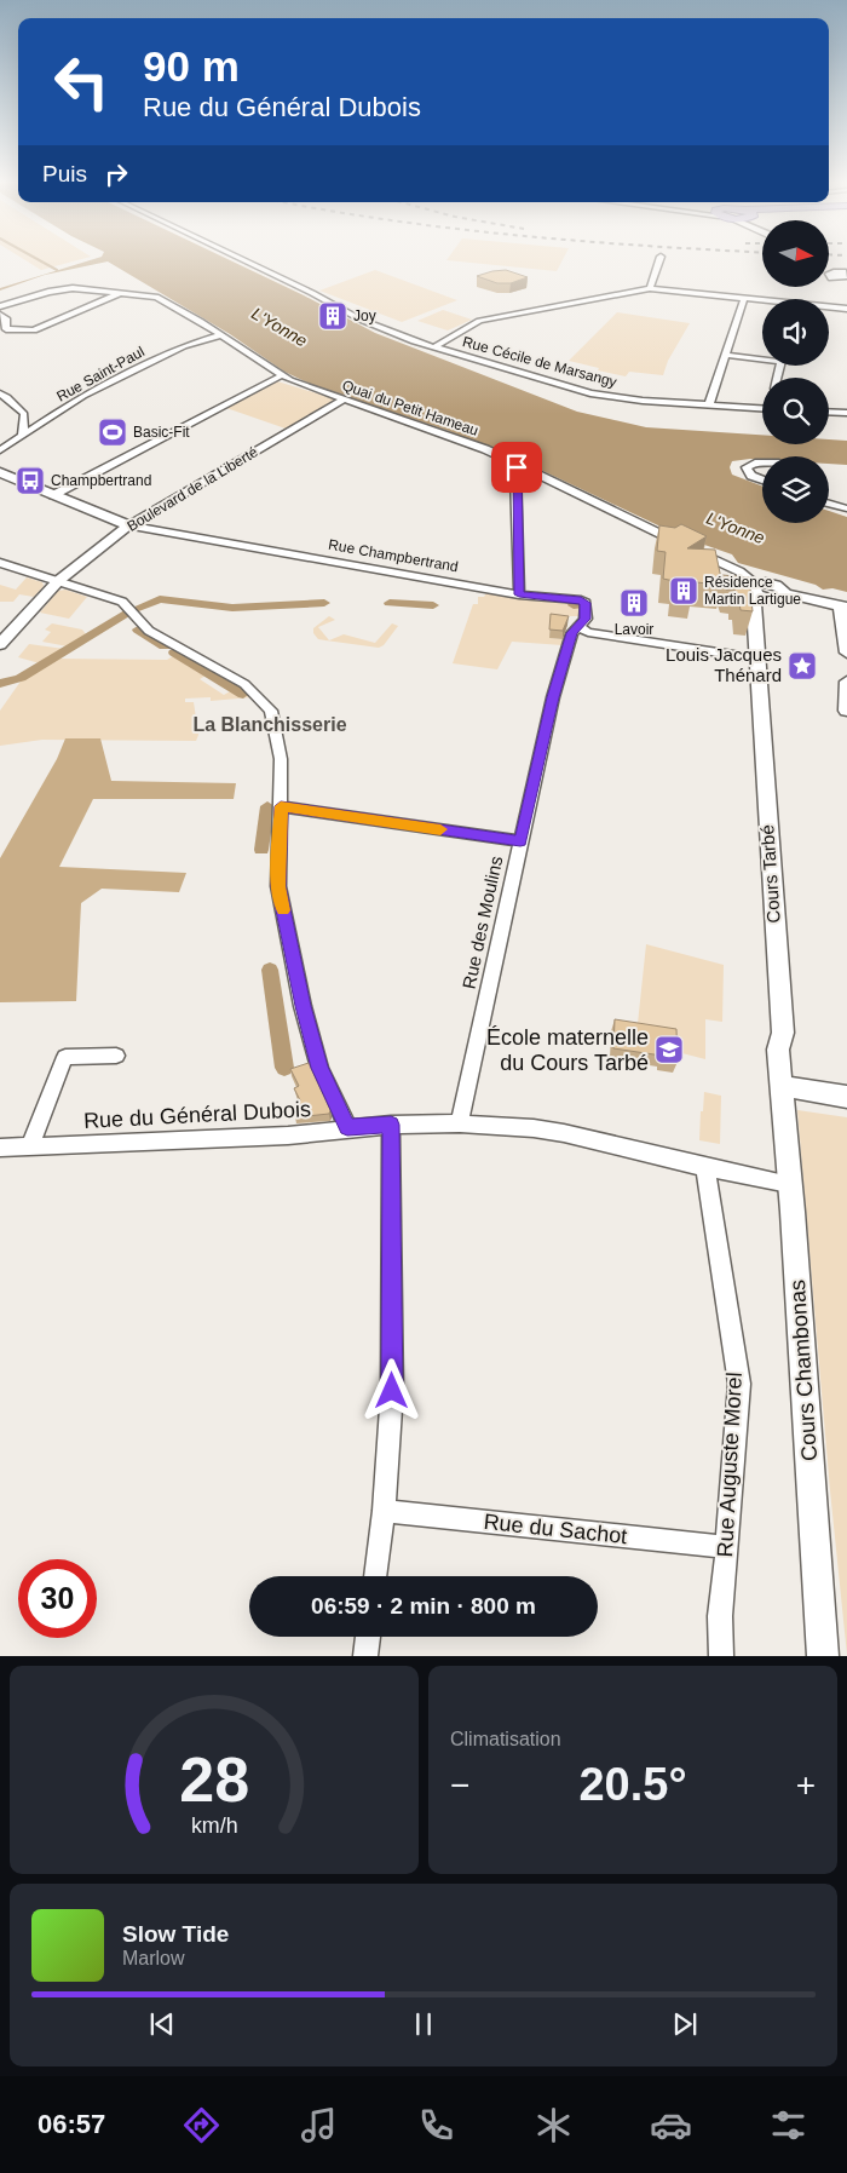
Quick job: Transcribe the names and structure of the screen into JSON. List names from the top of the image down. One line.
{"streets":{"main road":["Boulevard de la Liberté","Rue Champbertrand","Cours Tarbé","Cours Chambonas"],"street":["Rue Cécile de Marsangy","Rue Saint-Paul","Quai du Petit Hameau","Rue des Moulins","Rue du Général Dubois","Rue Auguste Morel","Rue du Sachot"]},"crossings":[["Rue Saint-Paul","Quai du Petit Hameau"],["Quai du Petit Hameau","Boulevard de la Liberté"],["Quai du Petit Hameau","Cours Tarbé"],["Boulevard de la Liberté","Rue Champbertrand"],["Rue Champbertrand","Rue des Moulins"],["Cours Tarbé","Cours Chambonas"],["Rue des Moulins","Rue du Général Dubois"],["Rue du Général Dubois","Cours Chambonas"],["Rue du Général Dubois","Rue Auguste Morel"],["Rue Auguste Morel","Rue du Sachot"]],"districts":["La Blanchisserie"],"water":["L'Yonne"],"places":{"building":["Joy","Résidence Martin Lartigue","Lavoir"],"sports":["Basic-Fit"],"bus stop":["Champbertrand"],"place":["Louis Jacques Thénard"],"school or university":["École maternelle du Cours Tarbé"]},"north":"right","page":{"turn":["90 m","Rue du Général Dubois"],"then":"Puis","limit":"30","trip":"06:59 · 2 min · 800 m","tile":"Climatisation","heat":["−","20.5°","+"],"song":["Slow Tide","Marlow"],"tabs":"06:57","gauge":["28","km/h"]}}
